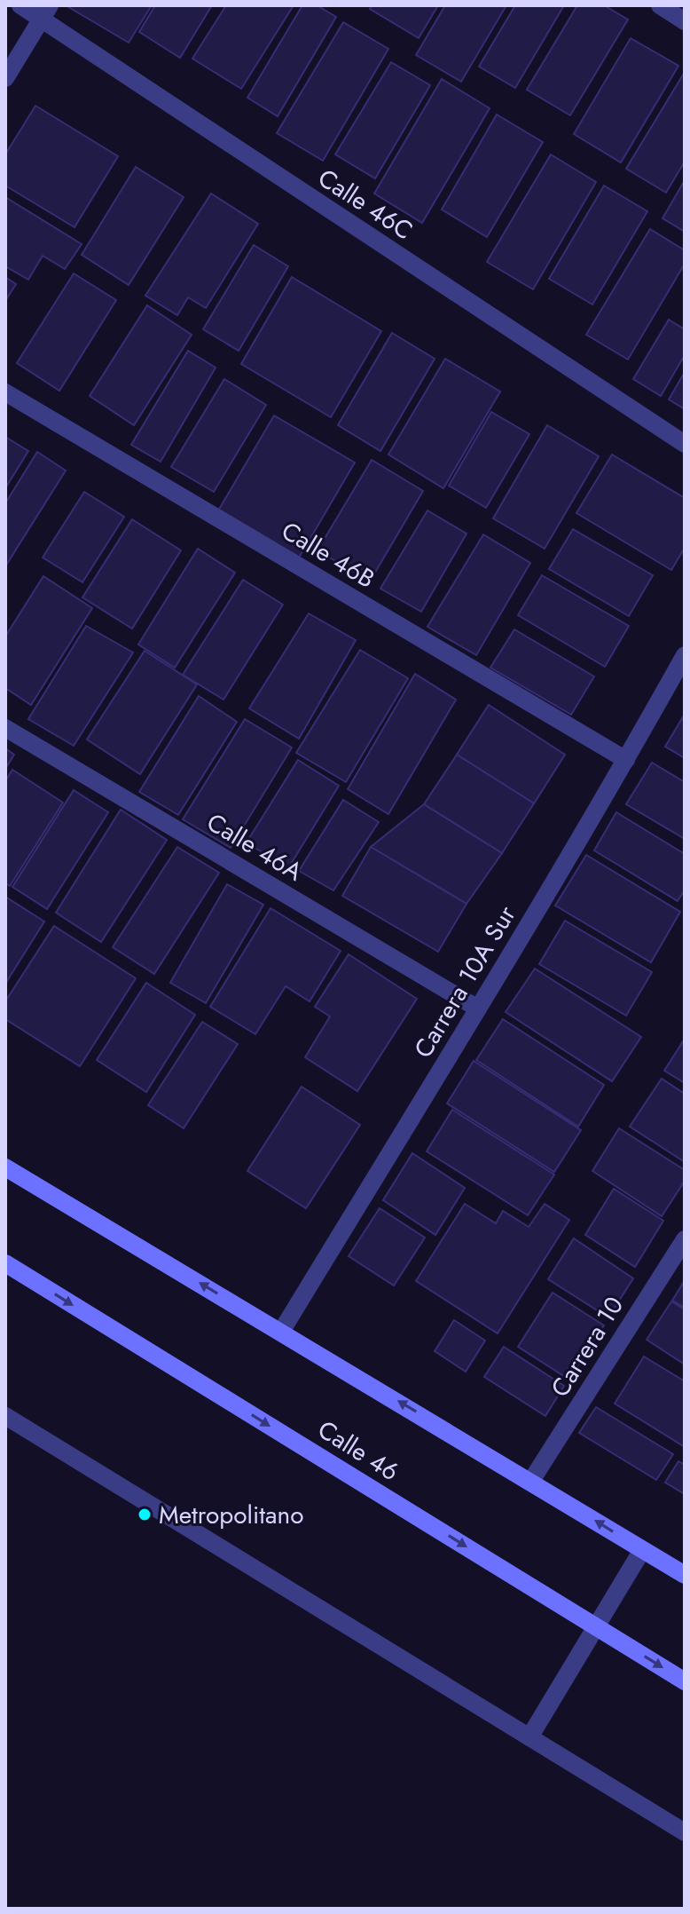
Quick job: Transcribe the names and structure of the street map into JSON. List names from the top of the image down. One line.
{"streets":{"street":["Calle 46C","Calle 46B","Calle 46A","Carrera 10A Sur","Carrera 10","Calle 46"]},"crossings":[["Calle 46B","Carrera 10A Sur"],["Calle 46A","Carrera 10A Sur"]],"places":["Metropolitano"]}
